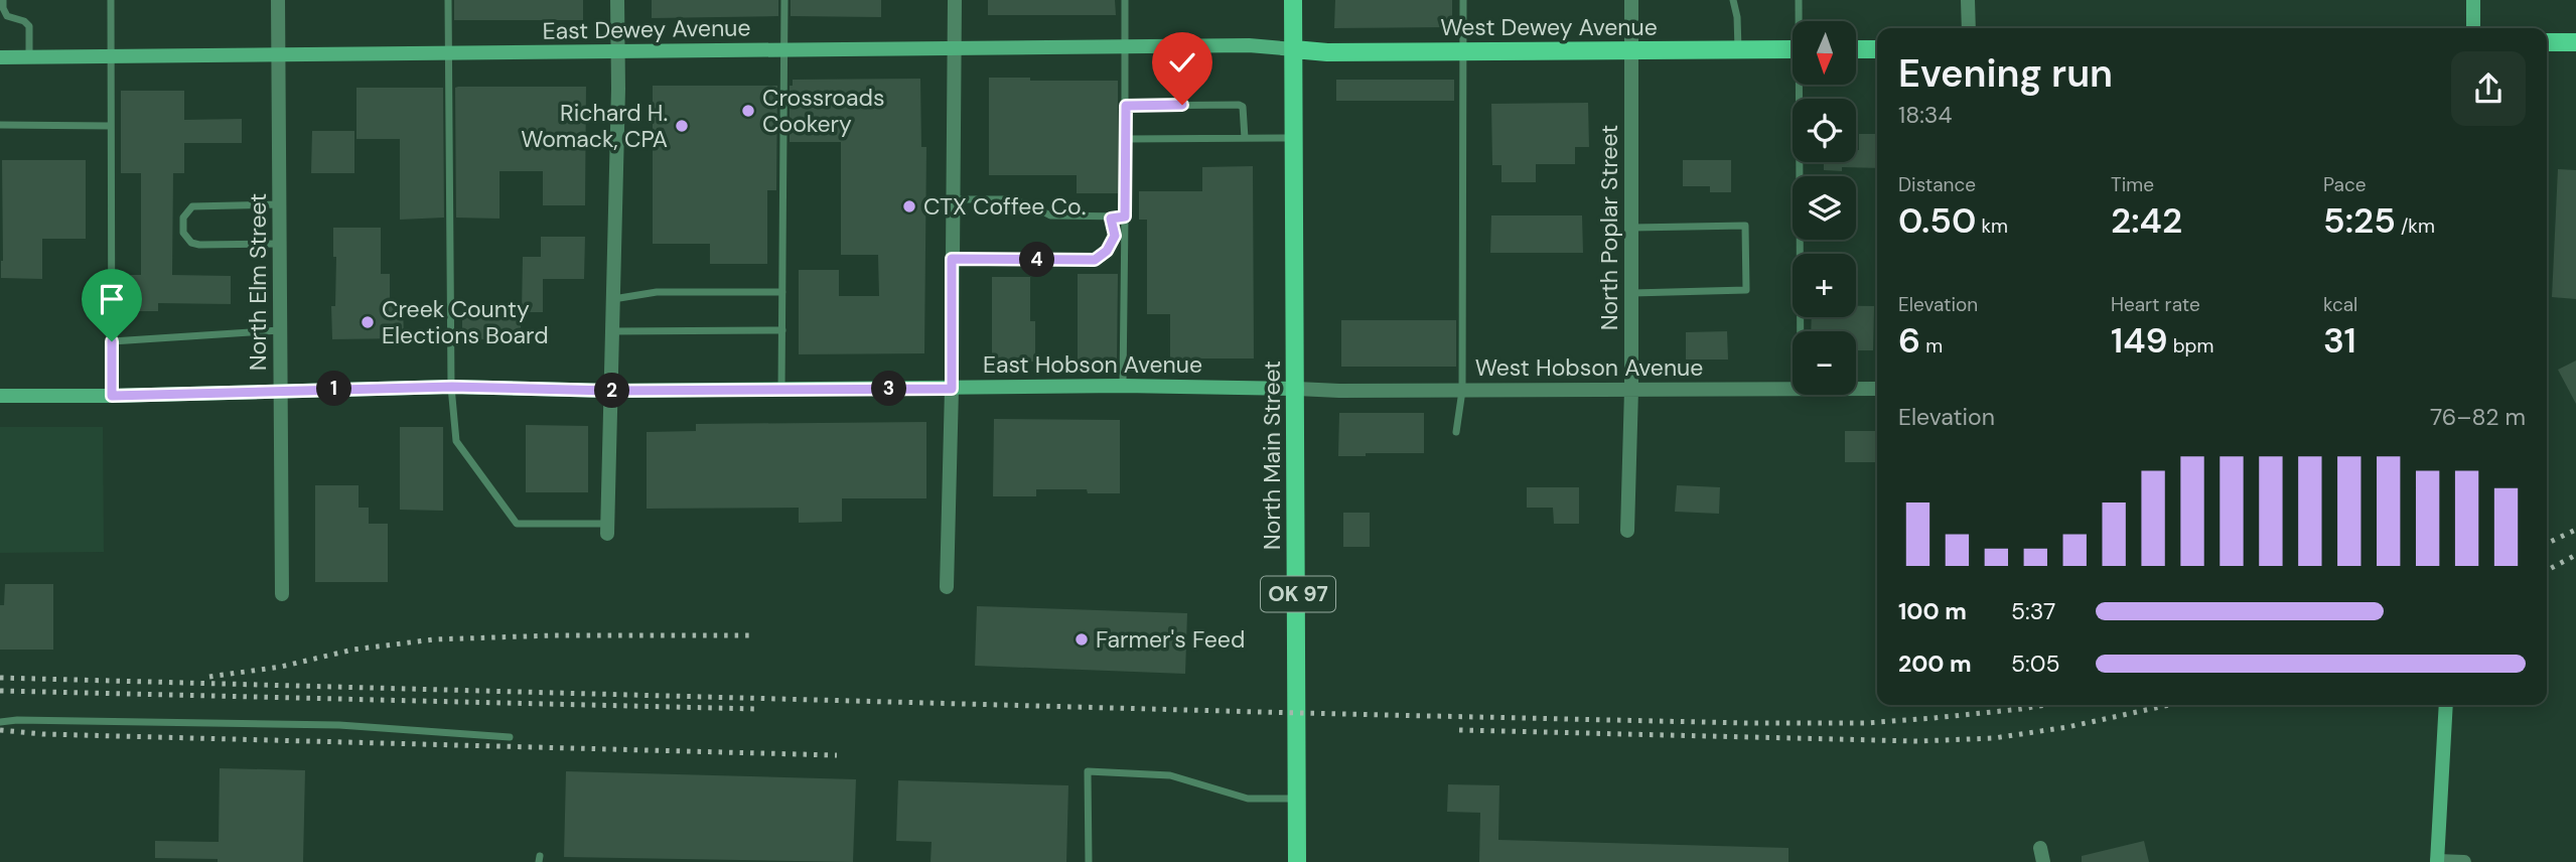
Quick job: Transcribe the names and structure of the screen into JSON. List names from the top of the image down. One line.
{"streets":{"main road":["West Dewey Avenue","North Main Street","OK 97"],"street":["East Dewey Avenue","North Poplar Street","North Elm Street","East Hobson Avenue","West Hobson Avenue"]},"crossings":[["West Dewey Avenue","East Dewey Avenue"],["West Dewey Avenue","North Poplar Street"],["West Dewey Avenue","North Main Street"],["West Dewey Avenue","OK 97"],["East Dewey Avenue","North Elm Street"],["East Dewey Avenue","North Main Street"],["East Dewey Avenue","OK 97"],["North Poplar Street","West Hobson Avenue"],["North Elm Street","East Hobson Avenue"],["East Hobson Avenue","West Hobson Avenue"],["East Hobson Avenue","North Main Street"],["West Hobson Avenue","North Main Street"],["North Main Street","OK 97"]],"places":["Crossroads Cookery","Richard H. Womack, CPA","CTX Coffee Co.","Creek County Elections Board","Farmer's Feed"],"north":"bottom","page":{"map_buttons":["+","−"],"heading":["Evening run","18:34"],"stats":[["Distance","0.50 km"],["Time","2:42"],["Pace","5:25 /km"],["Elevation","6 m"],["Heart rate","149 bpm"],["kcal","31"]],"pins":["4","1","3","2"],"chart":["Elevation","76–82 m"],"list":[{"name":"100 m","note":"5:37"},{"name":"200 m","note":"5:05"}]}}
